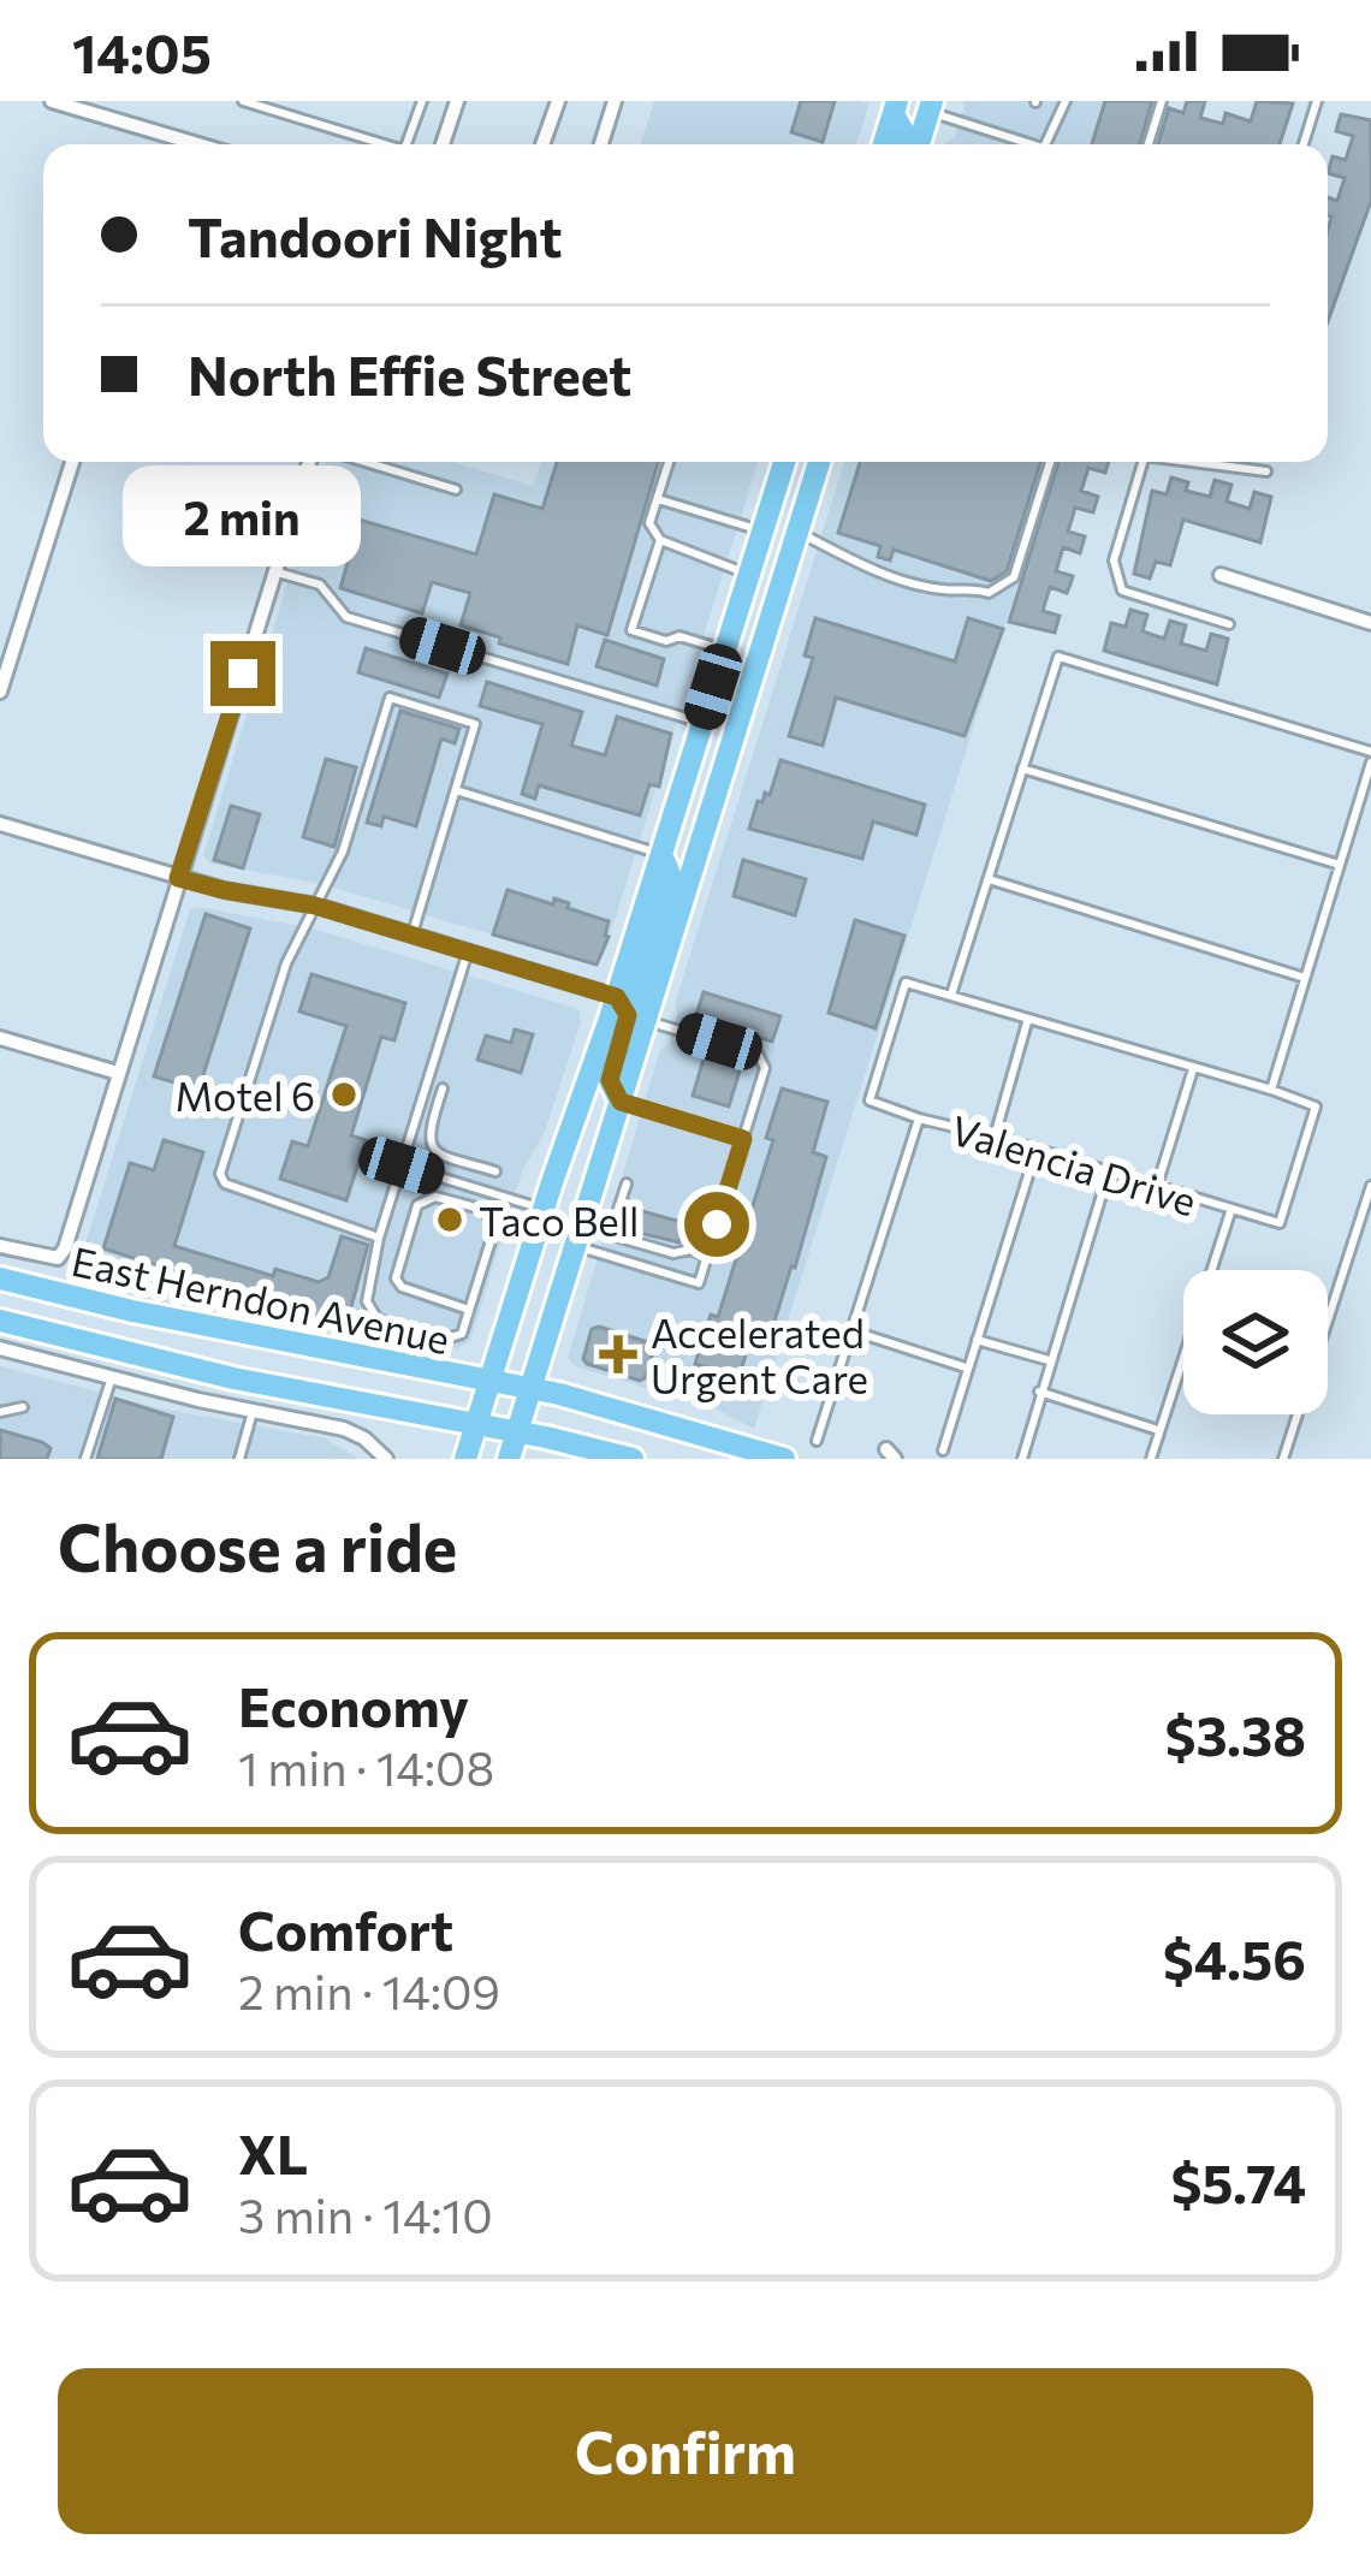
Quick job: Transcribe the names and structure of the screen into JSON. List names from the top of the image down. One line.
{"streets":{"main road":["East Herndon Avenue"],"lane":["Valencia Drive"]},"places":{"other":["Motel 6","Taco Bell"],"health":["Accelerated Urgent Care"]},"page":{"status":"14:05","banner":["Tandoori Night","North Effie Street"],"bubble":"2 min","heading":"Choose a ride","list":[{"name":"Economy","note":"1 min · 14:08","value":"$3.38"},{"name":"Comfort","note":"2 min · 14:09","value":"$4.56"},{"name":"XL","note":"3 min · 14:10","value":"$5.74"}],"buttons":"Confirm"}}
